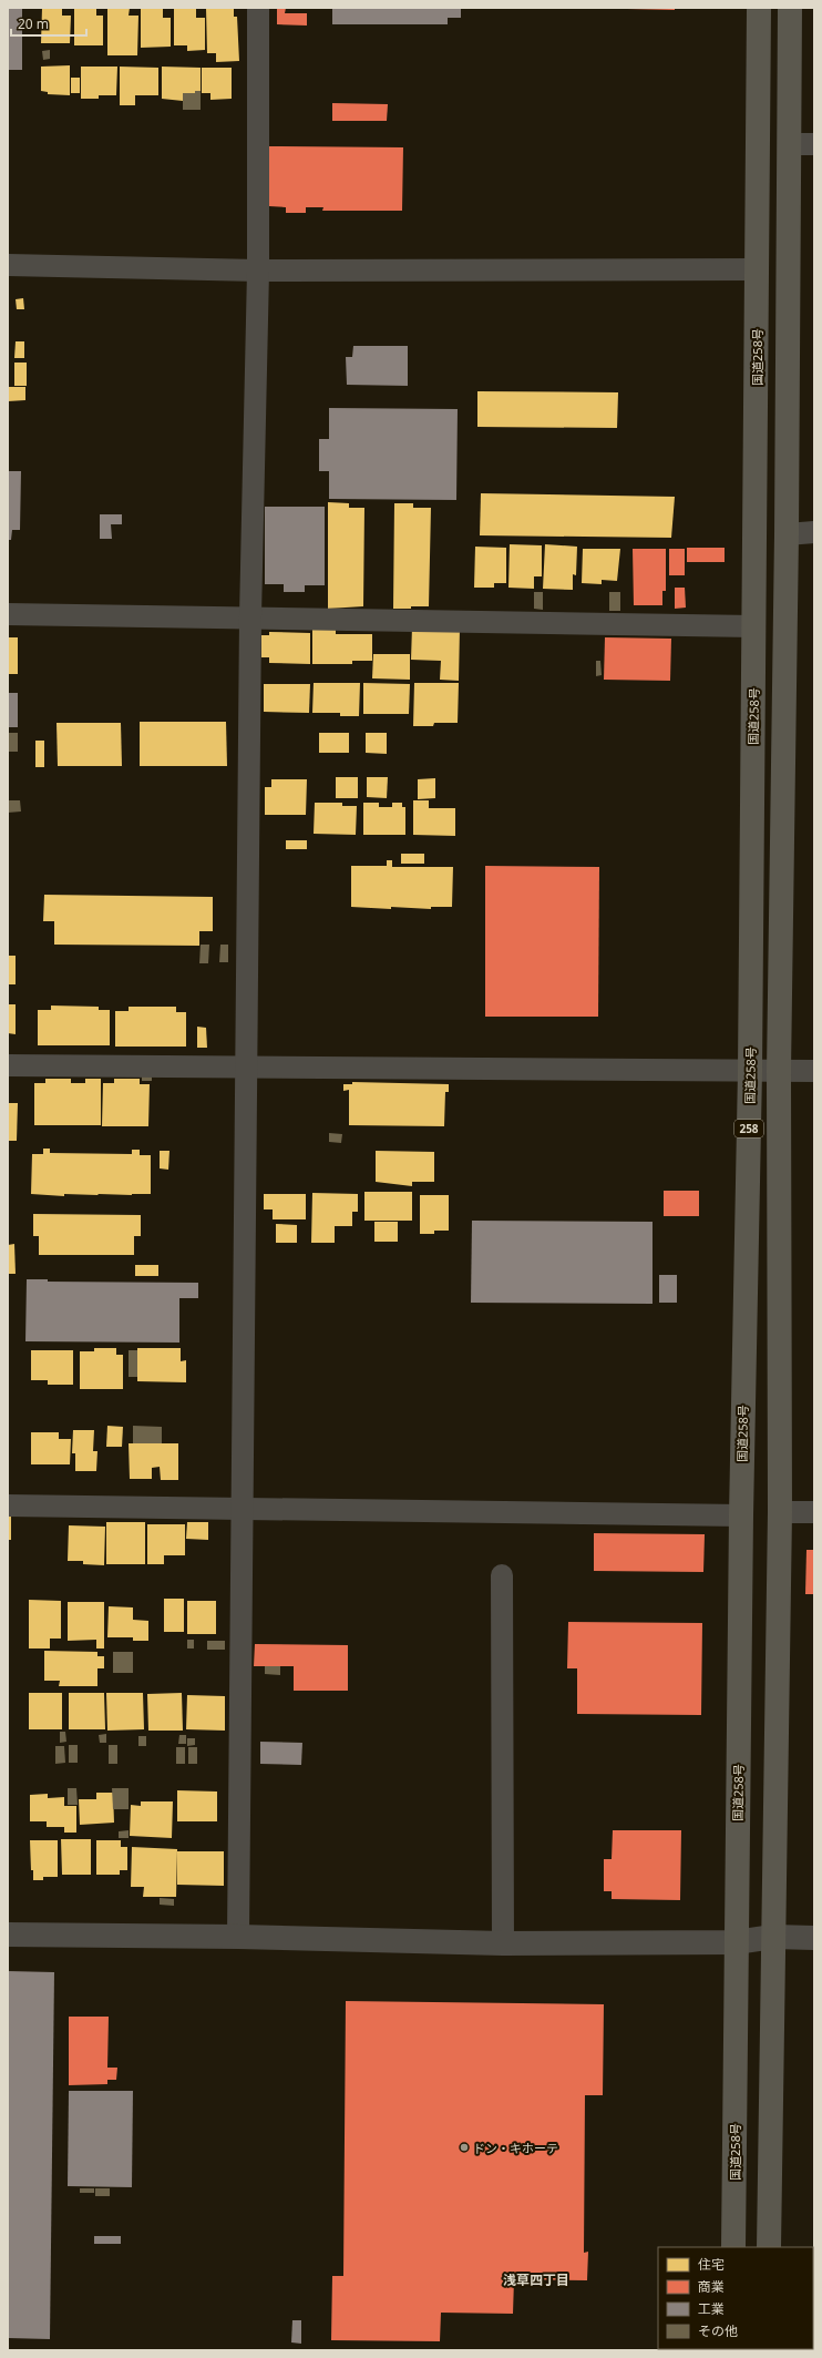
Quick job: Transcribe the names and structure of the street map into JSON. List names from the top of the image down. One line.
{"streets":{"highway":["国道258号","258"]},"districts":["浅草四丁目"],"places":["ドン・キホーテ"],"legend":["住宅","商業","工業","その他"],"scale_bar":"20 m"}
